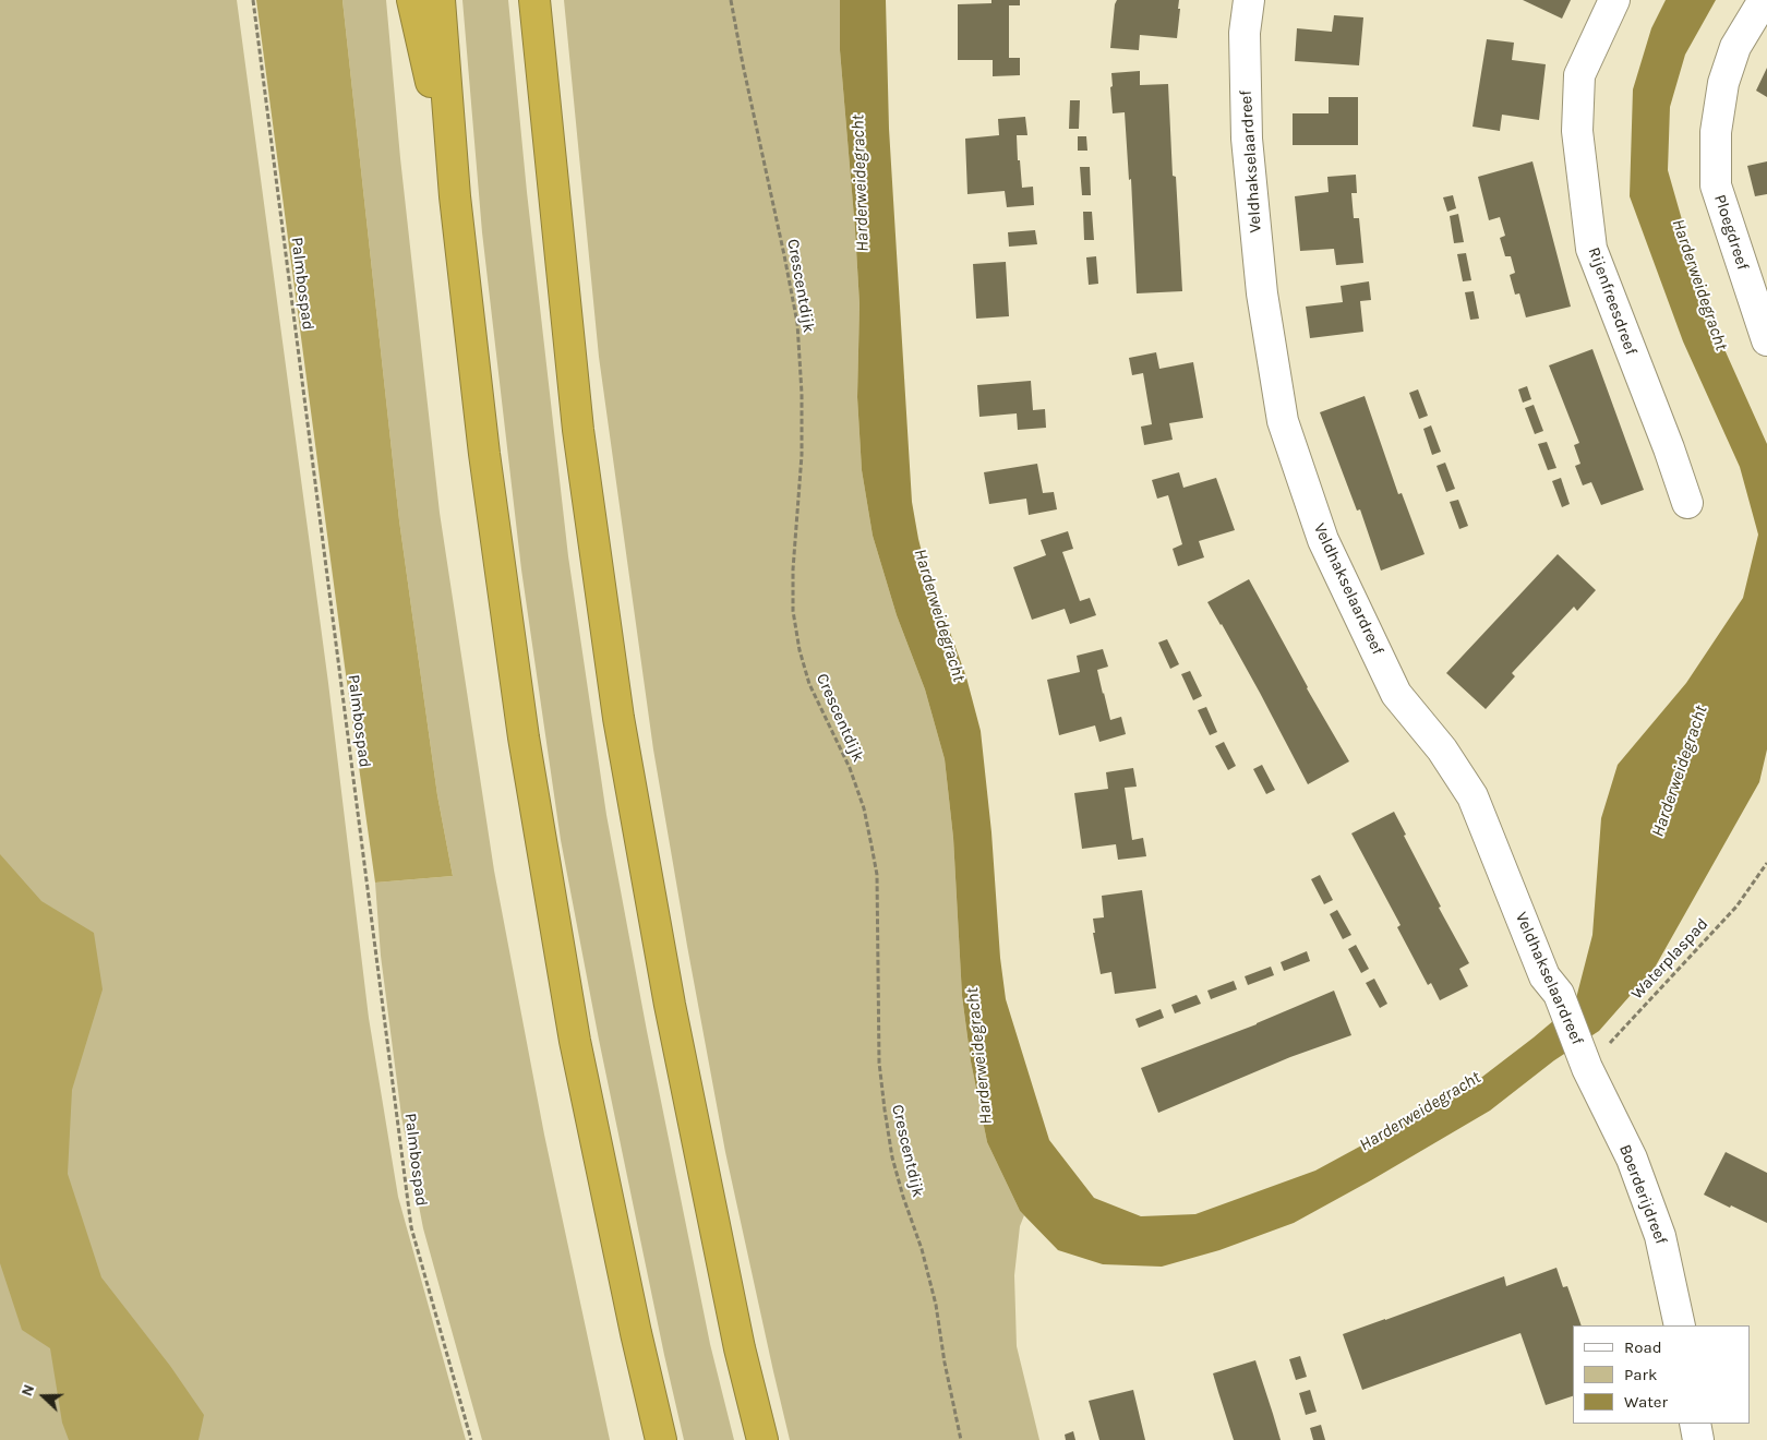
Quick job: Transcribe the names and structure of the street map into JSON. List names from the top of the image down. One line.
{"streets":{"street":["Veldhakselaardreef","Ploegdreef","Rijenfreesdreef","Boerderijdreef"],"path":["Palmbospad","Crescentdijk","Waterplaspad"]},"crossings":[["Veldhakselaardreef","Waterplaspad"],["Veldhakselaardreef","Boerderijdreef"],["Waterplaspad","Boerderijdreef"]],"water":["Harderweidegracht"],"legend":["Road","Park","Water"],"north":"left"}
